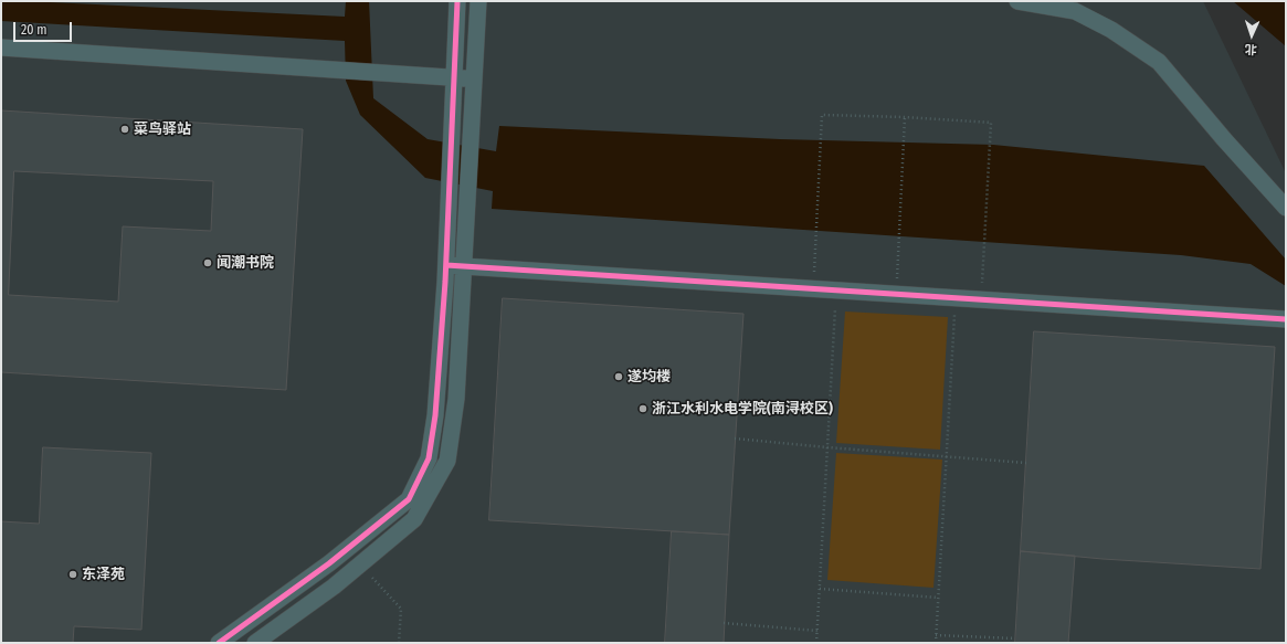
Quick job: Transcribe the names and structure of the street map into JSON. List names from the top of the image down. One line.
{"places":["菜鸟驿站","闻潮书院","遂均楼","浙江水利水电学院(南浔校区)","东泽苑"],"scale_bar":"20 m","north":"bottom"}
